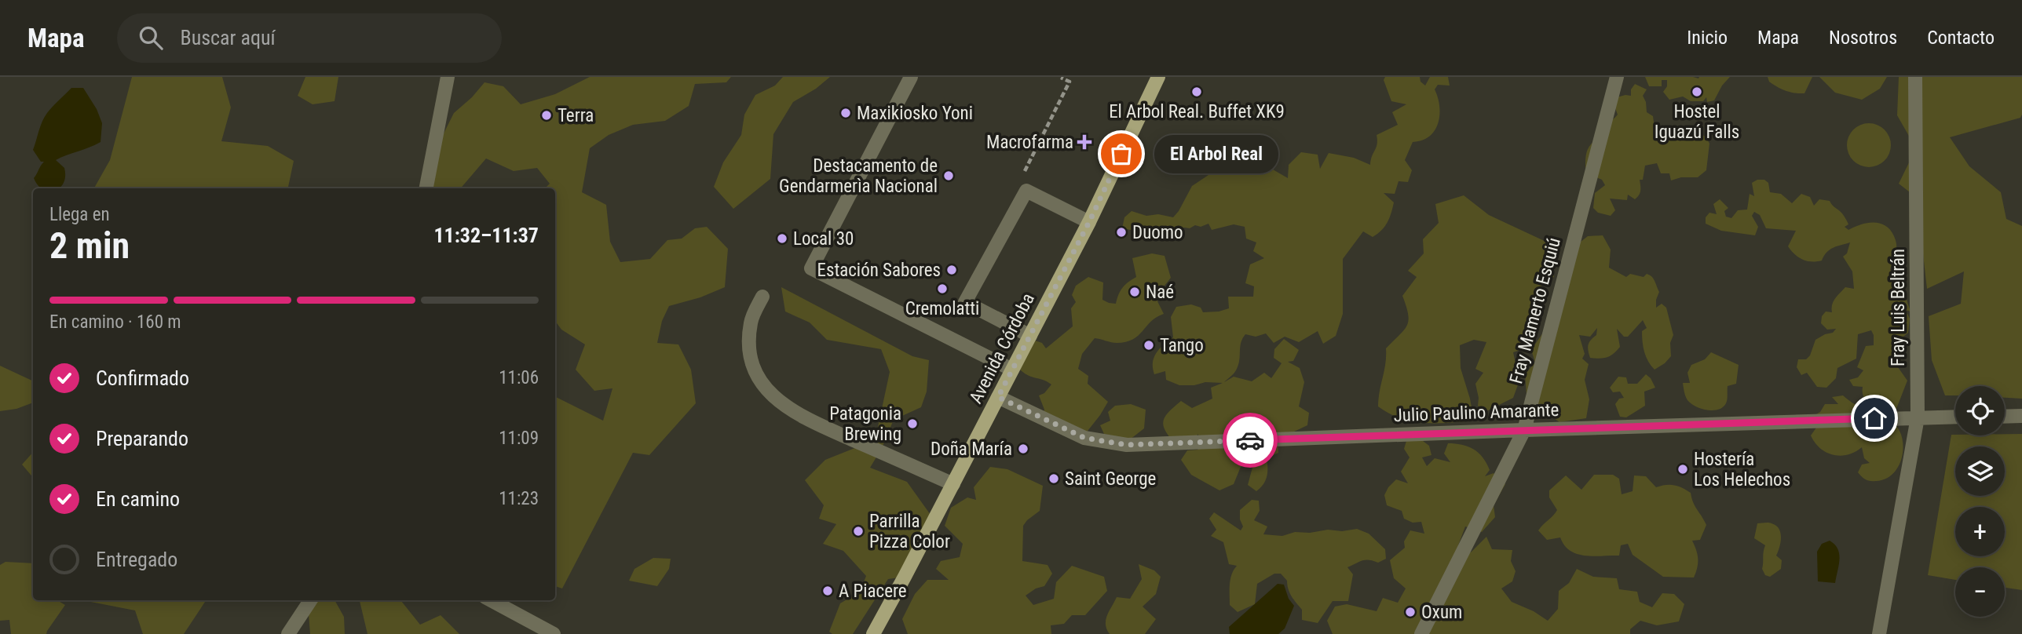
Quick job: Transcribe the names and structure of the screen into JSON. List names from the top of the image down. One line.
{"streets":{"main road":["Avenida Córdoba"],"street":["Fray Luis Beltrán","Fray Mamerto Esquiú","Julio Paulino Amarante"]},"crossings":[["Fray Luis Beltrán","Julio Paulino Amarante"],["Fray Mamerto Esquiú","Julio Paulino Amarante"],["Avenida Córdoba","Julio Paulino Amarante"]],"places":{"other":["El Arbol Real. Buffet XK9","Hostel Iguazú Falls","Maxikiosko Yoni","Terra","El Arbol Real","Destacamento de Gendarmerìa Nacional","Duomo","Local 30","Estación Sabores","Cremolatti","Naé","Tango","Patagonia Brewing","Doña María","Hostería Los Helechos","Saint George","Parrilla Pizza Color","A Piacere","Oxum"],"health":["Macrofarma"]},"page":{"header":"Mapa","search":"Buscar aquí","nav":["Inicio","Mapa","Nosotros","Contacto"],"bubble":"El Arbol Real","heading":["2 min","Llega en","11:32–11:37"],"bar":"En camino · 160 m","list":[["Confirmado","11:06"],["Preparando","11:09"],["En camino","11:23"],"Entregado"],"map_buttons":["+","−"]}}
